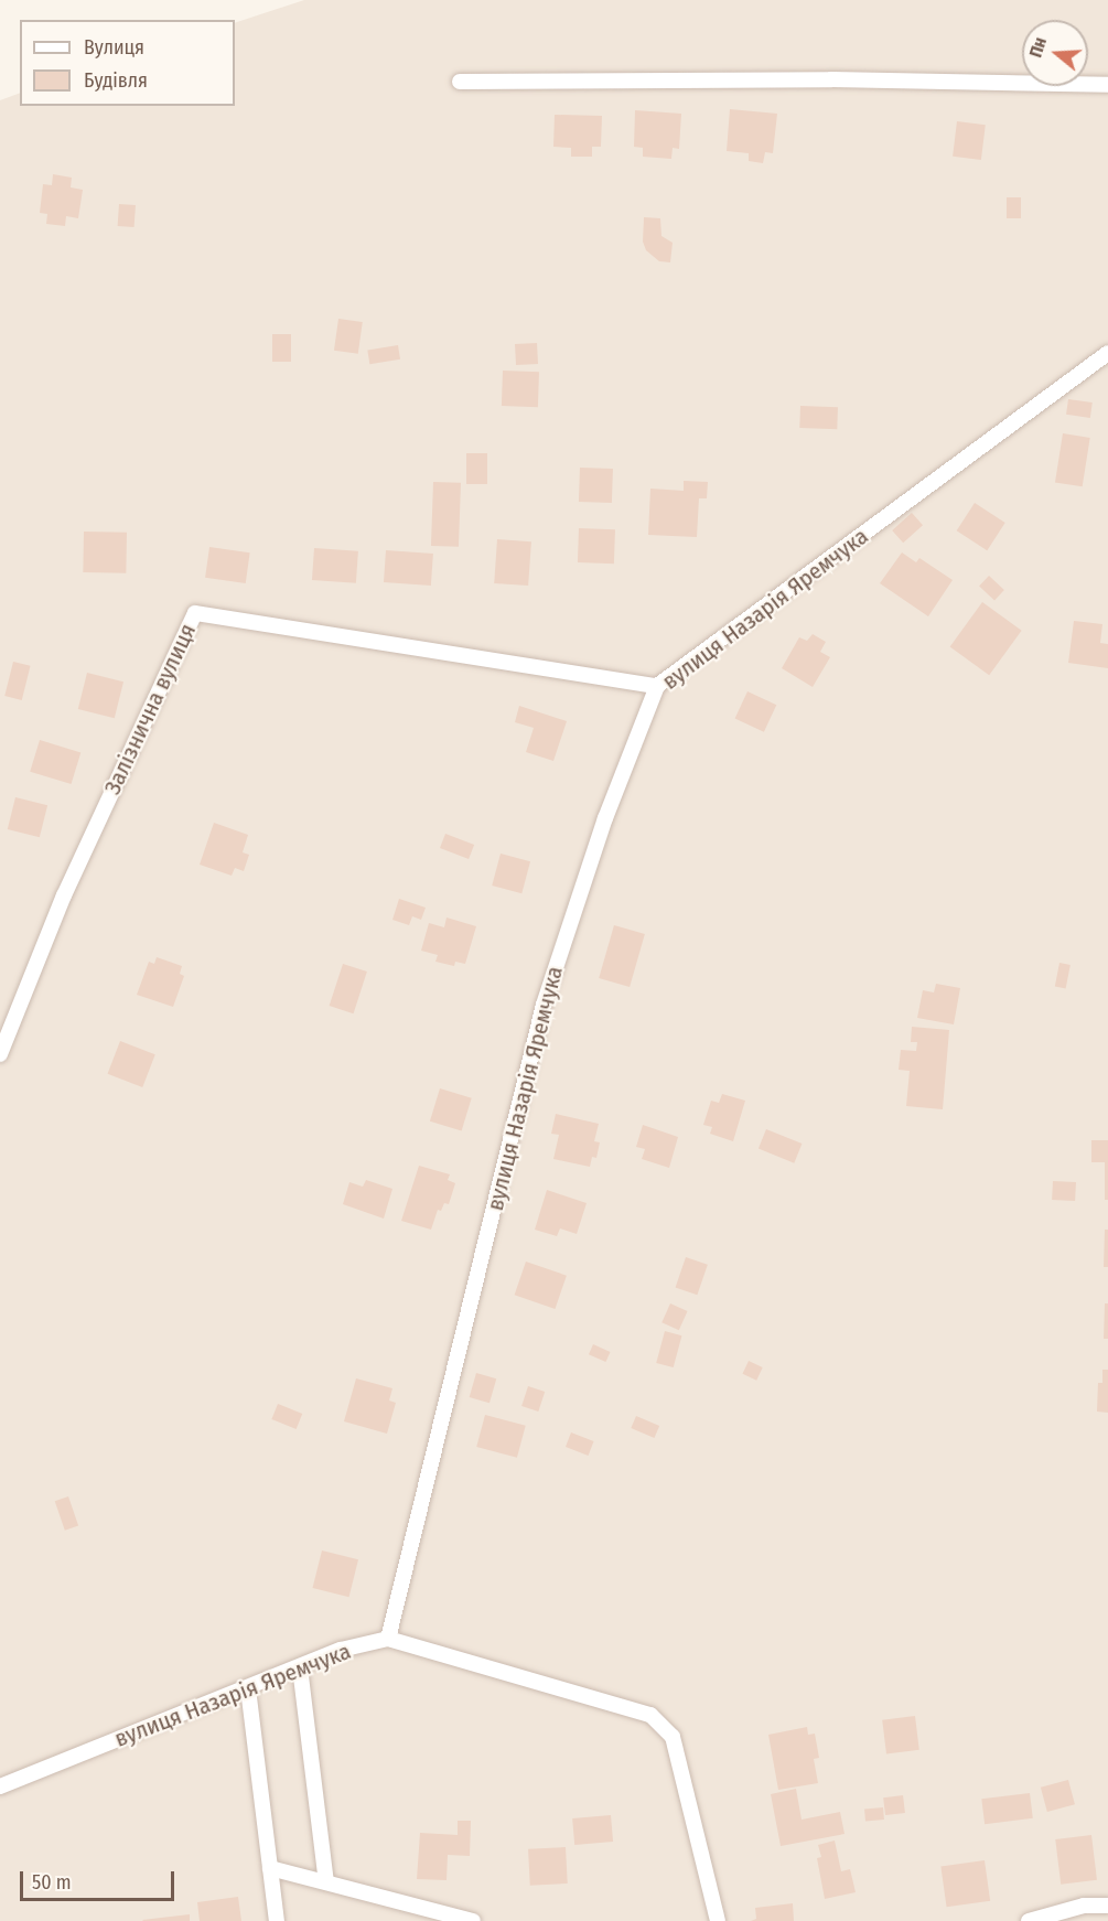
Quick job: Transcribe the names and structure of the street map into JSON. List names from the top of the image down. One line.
{"streets":{"street":["вулиця Назарія Яремчука","Залізнична вулиця"]},"crossings":[["вулиця Назарія Яремчука","Залізнична вулиця"]],"legend":["Вулиця","Будівля"],"scale_bar":"50 m","north":"left"}
